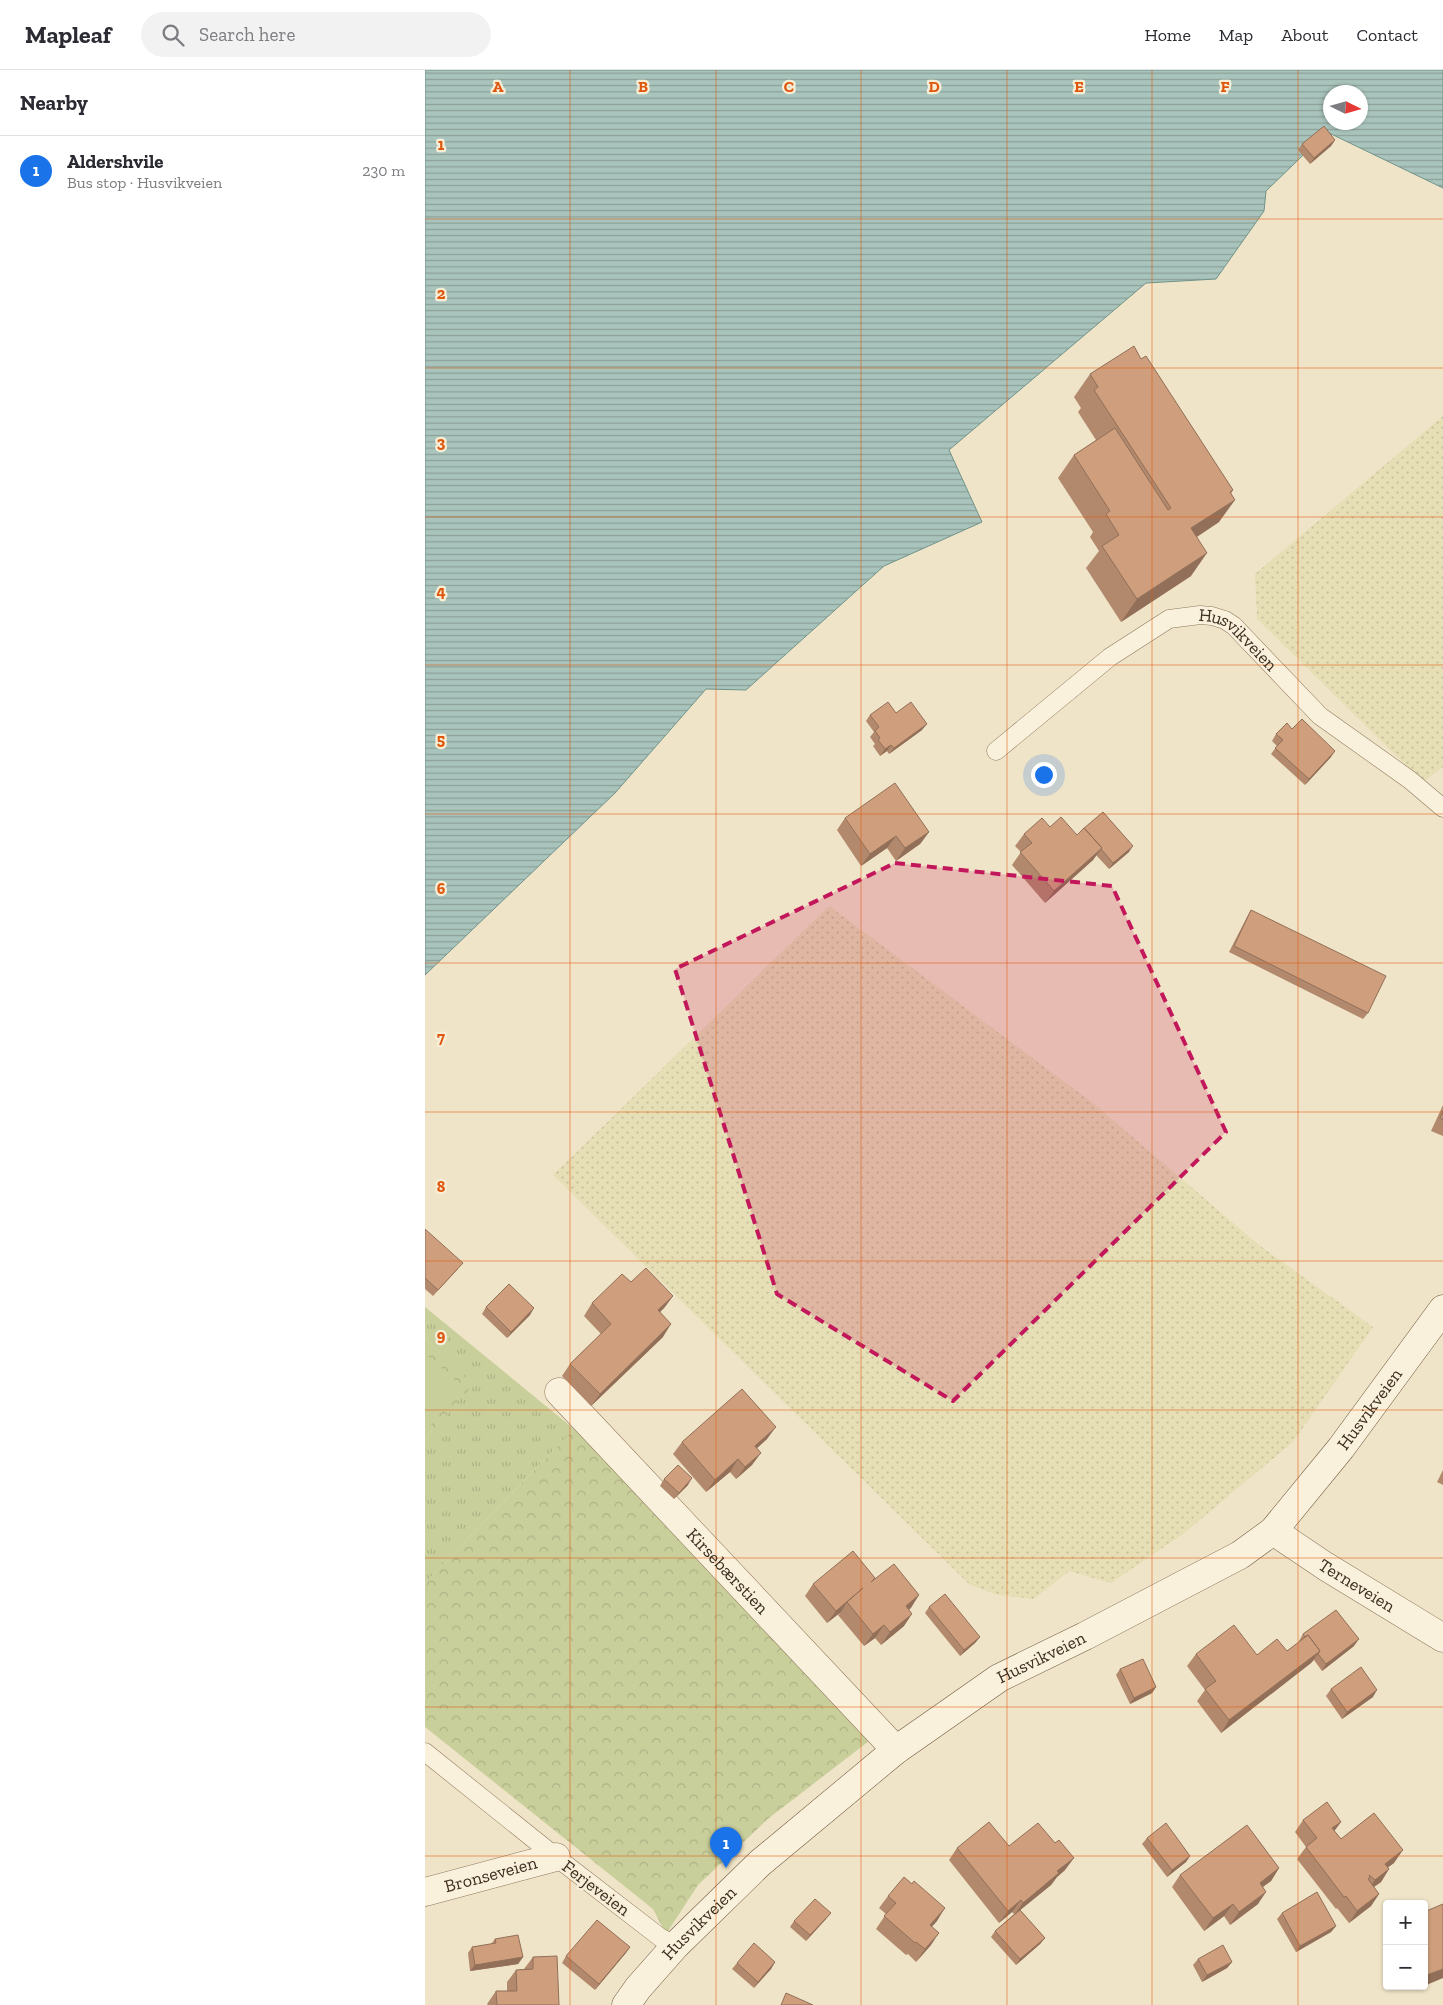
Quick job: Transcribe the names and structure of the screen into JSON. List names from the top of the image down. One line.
{"streets":{"main road":["Husvikveien","Kirsebærstien","Terneveien","Bronseveien"],"lane":["Ferjeveien"]},"crossings":[["Husvikveien","Kirsebærstien"],["Husvikveien","Terneveien"],["Husvikveien","Ferjeveien"],["Bronseveien","Ferjeveien"]],"north":"right","page":{"header":"Mapleaf","search":"Search here","nav":["Home","Map","About","Contact"],"heading":"Nearby","list":[{"mark":"1","name":"Aldershvile","note":"Bus stop · Husvikveien","value":"230 m"}],"pins":"1","map_buttons":["+","−"]},"grid":{"columns":["A","B","C","D","E","F"],"rows":["1","2","3","4","5","6","7","8","9"]}}
